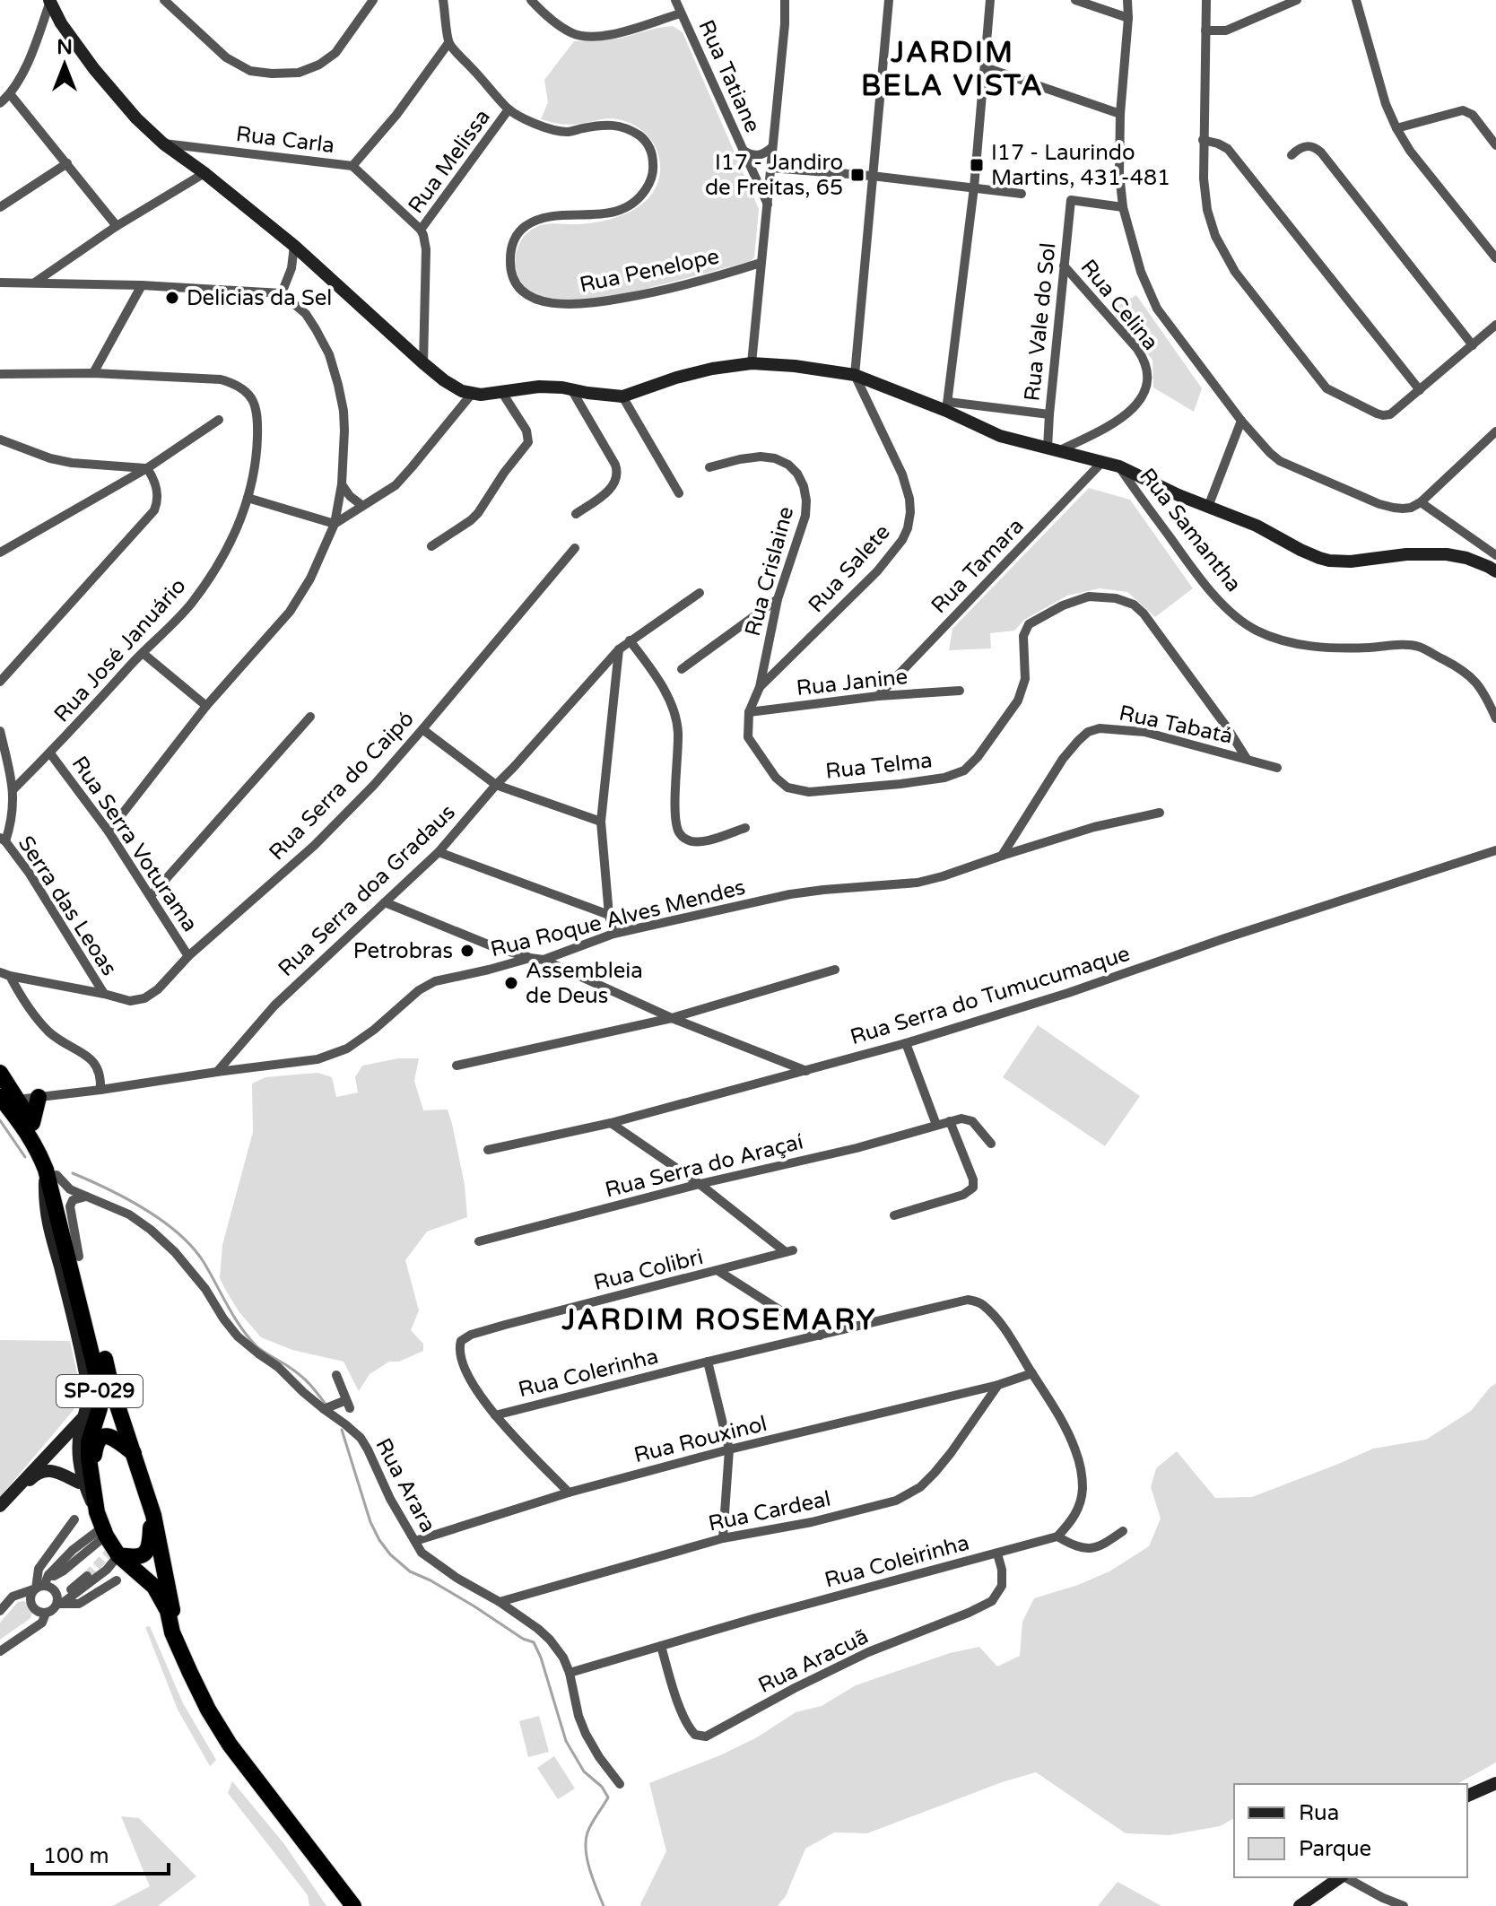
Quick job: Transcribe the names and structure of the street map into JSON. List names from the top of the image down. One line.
{"streets":{"highway":["SP-029"],"street":["Rua Tatiane","Rua Carla","Rua Melissa","Rua Penelope","Rua Celina","Rua Vale do Sol","Rua Samantha","Rua Tamara","Rua Salete","Rua Crislaine","Rua José Januário","Rua Janine","Rua Tabatá","Rua Telma","Rua Serra do Caipó","Rua Serra Voturama","Rua Serra doa Gradaus","Serra das Leoas","Rua Roque Alves Mendes","Rua Serra do Tumucumaque","Rua Serra do Araçaí","Rua Colibri","Rua Colerinha","Rua Rouxinol","Rua Arara","Rua Cardeal","Rua Coleirinha","Rua Aracuã"]},"crossings":[["Rua Carla","Rua Melissa"],["Rua Melissa","Rua Penelope"],["Rua Celina","Rua Vale do Sol"],["Rua Tamara","Rua Janine"],["Rua Salete","Rua Crislaine"],["Rua José Januário","Rua Serra Voturama"],["Rua Janine","Rua Telma"],["Rua Tabatá","Rua Telma"],["Rua Tabatá","Rua Roque Alves Mendes"],["Rua Serra do Caipó","Rua Serra Voturama"],["Rua Serra do Caipó","Serra das Leoas"],["Rua Serra doa Gradaus","Rua Roque Alves Mendes"],["Rua Roque Alves Mendes","SP-029"],["Rua Serra do Araçaí","Rua Colibri"],["Rua Colibri","Rua Colerinha"],["Rua Colerinha","Rua Rouxinol"],["SP-029","Rua Arara"],["Rua Rouxinol","Rua Arara"],["Rua Rouxinol","Rua Cardeal"],["Rua Arara","Rua Cardeal"],["Rua Arara","Rua Coleirinha"],["Rua Coleirinha","Rua Aracuã"]],"districts":["JARDIM BELA VISTA","JARDIM ROSEMARY"],"places":{"transit":["I17 - Laurindo Martins, 431-481","I17 - Jandiro de Freitas, 65"],"other":["Delicias da Sel","Petrobras","Assembleia de Deus"]},"legend":["Rua","Parque"],"scale_bar":"100 m","north":"top"}
